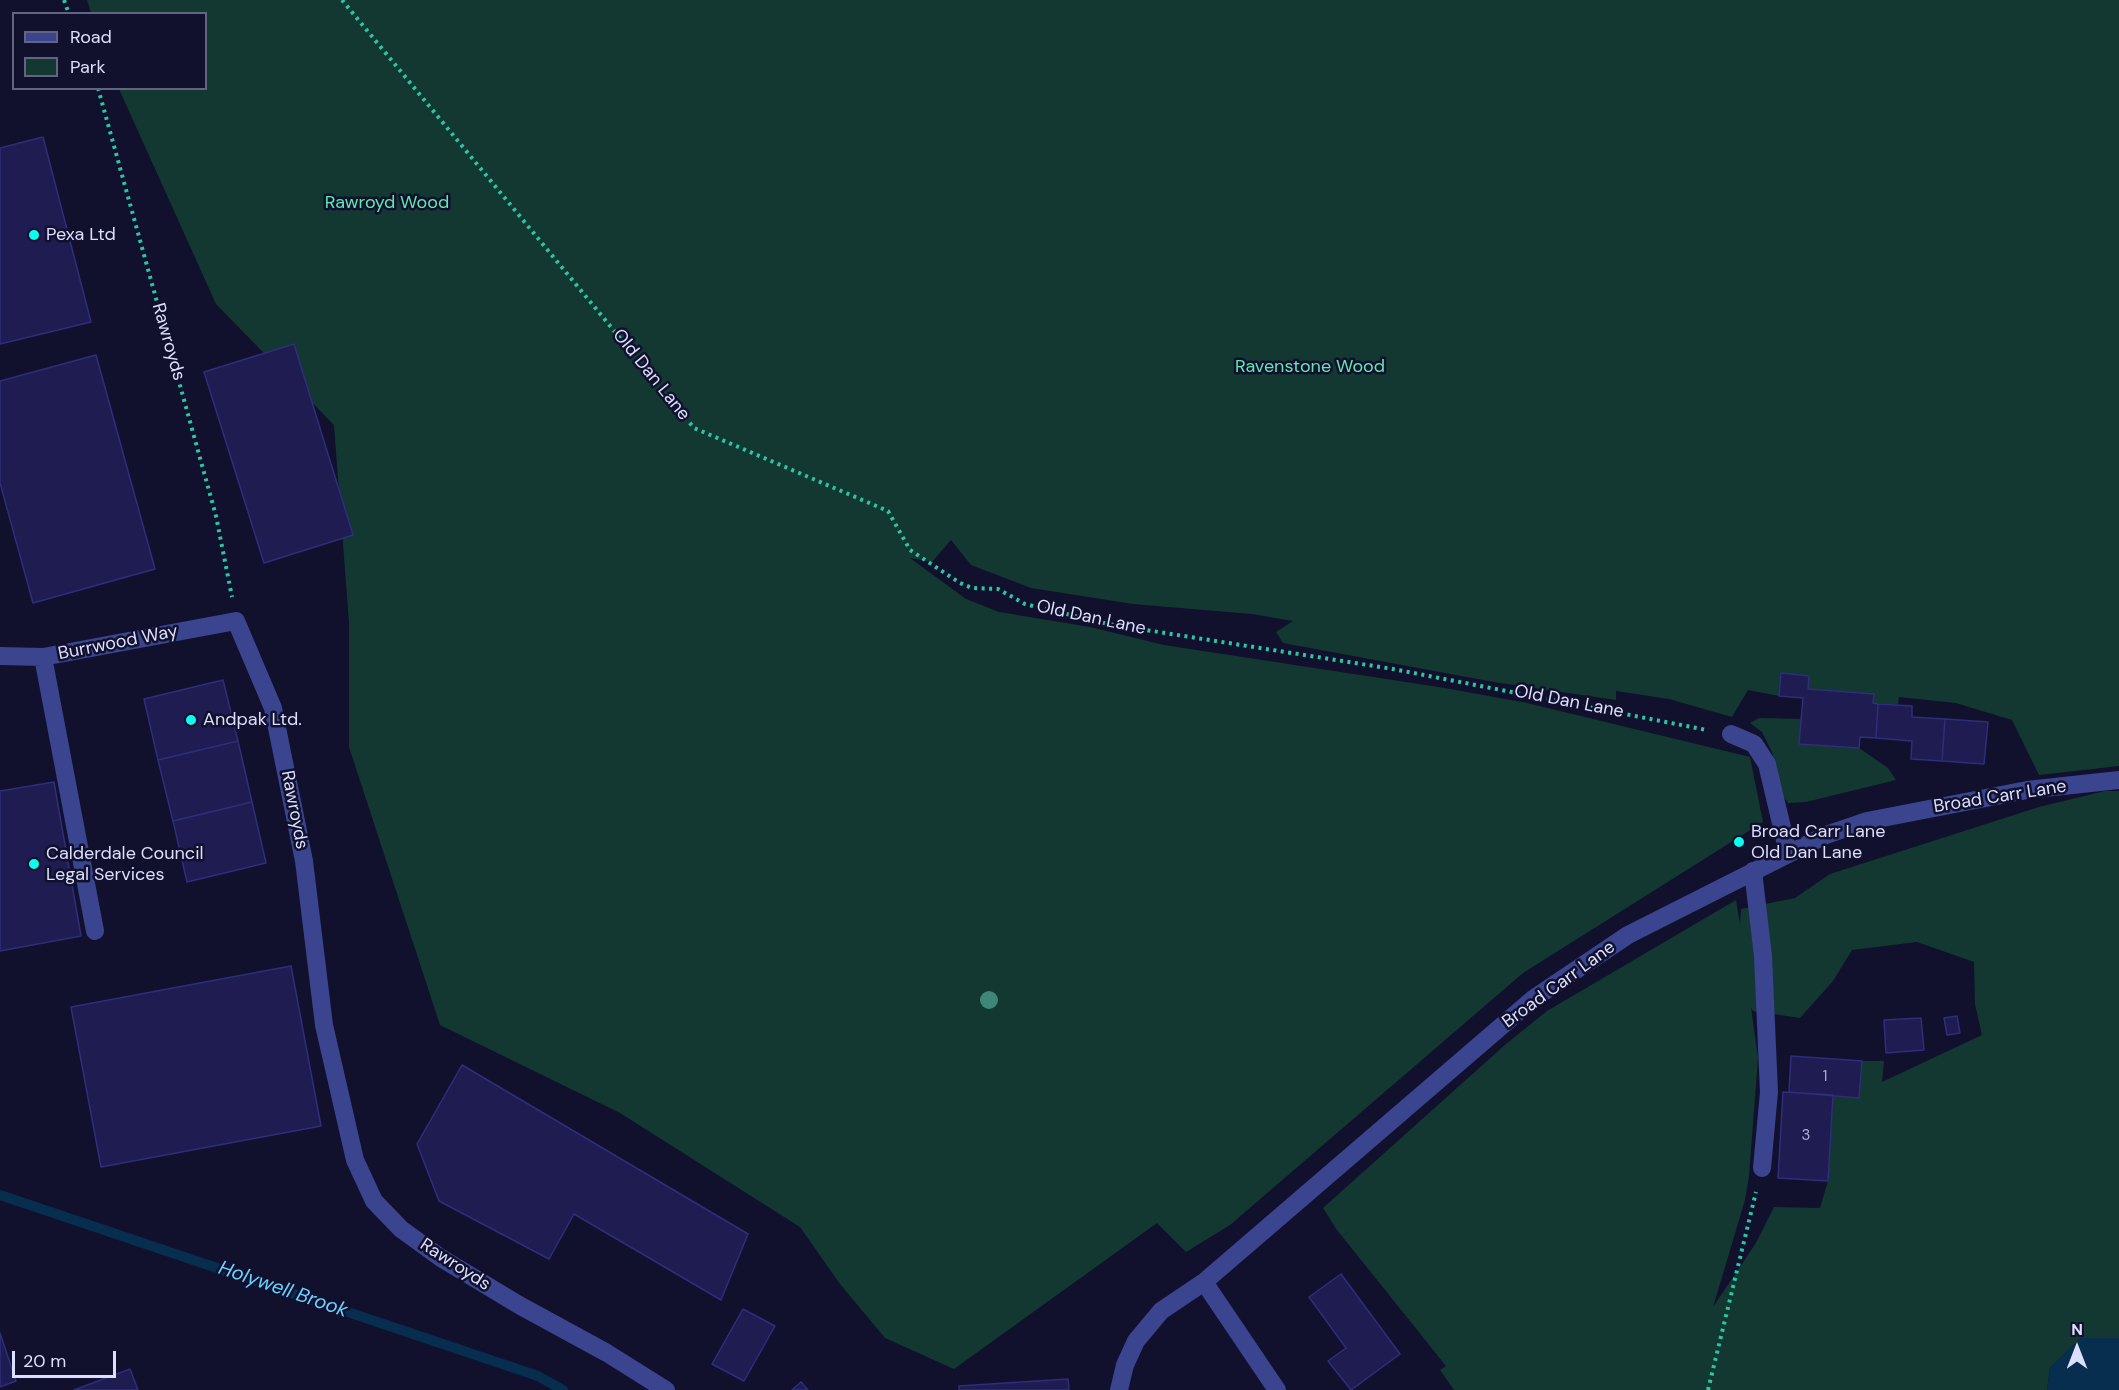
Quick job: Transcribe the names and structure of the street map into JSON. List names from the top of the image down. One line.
{"streets":{"street":["Rawroyds","Burrwood Way","Broad Carr Lane"],"path":["Old Dan Lane"]},"crossings":[["Rawroyds","Burrwood Way"]],"water":["Holywell Brook"],"parks":["Rawroyd Wood","Ravenstone Wood"],"places":["Pexa Ltd","Andpak Ltd.","Broad Carr Lane Old Dan Lane","Calderdale Council Legal Services"],"house_numbers":["1","3"],"legend":["Road","Park"],"scale_bar":"20 m","north":"top"}
